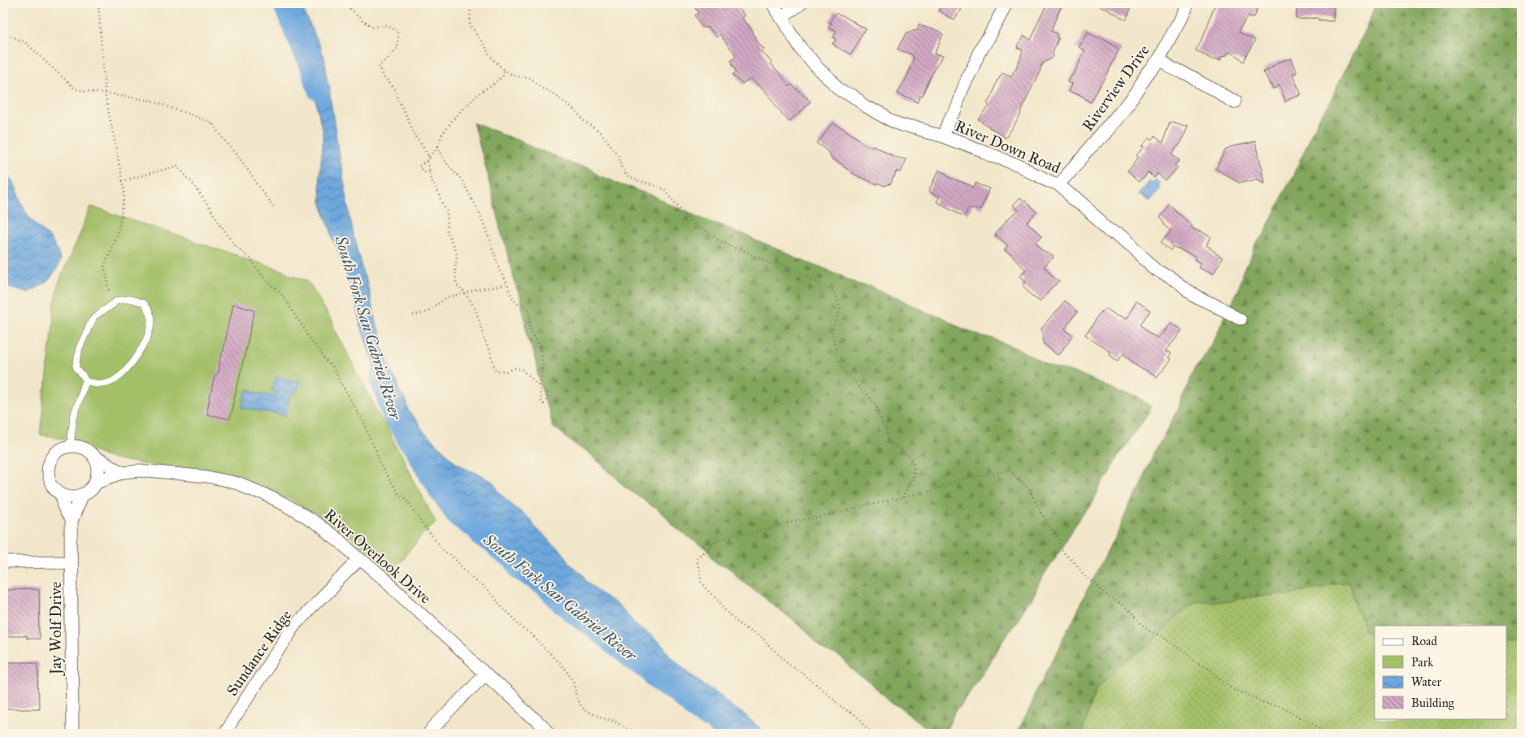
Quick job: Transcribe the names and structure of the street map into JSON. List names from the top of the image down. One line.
{"streets":{"street":["Riverview Drive","River Down Road","River Overlook Drive","Jay Wolf Drive","Sundance Ridge"]},"crossings":[["Riverview Drive","River Down Road"],["River Overlook Drive","Sundance Ridge"]],"water":["South Fork San Gabriel River"],"legend":["Road","Park","Water","Building"]}
